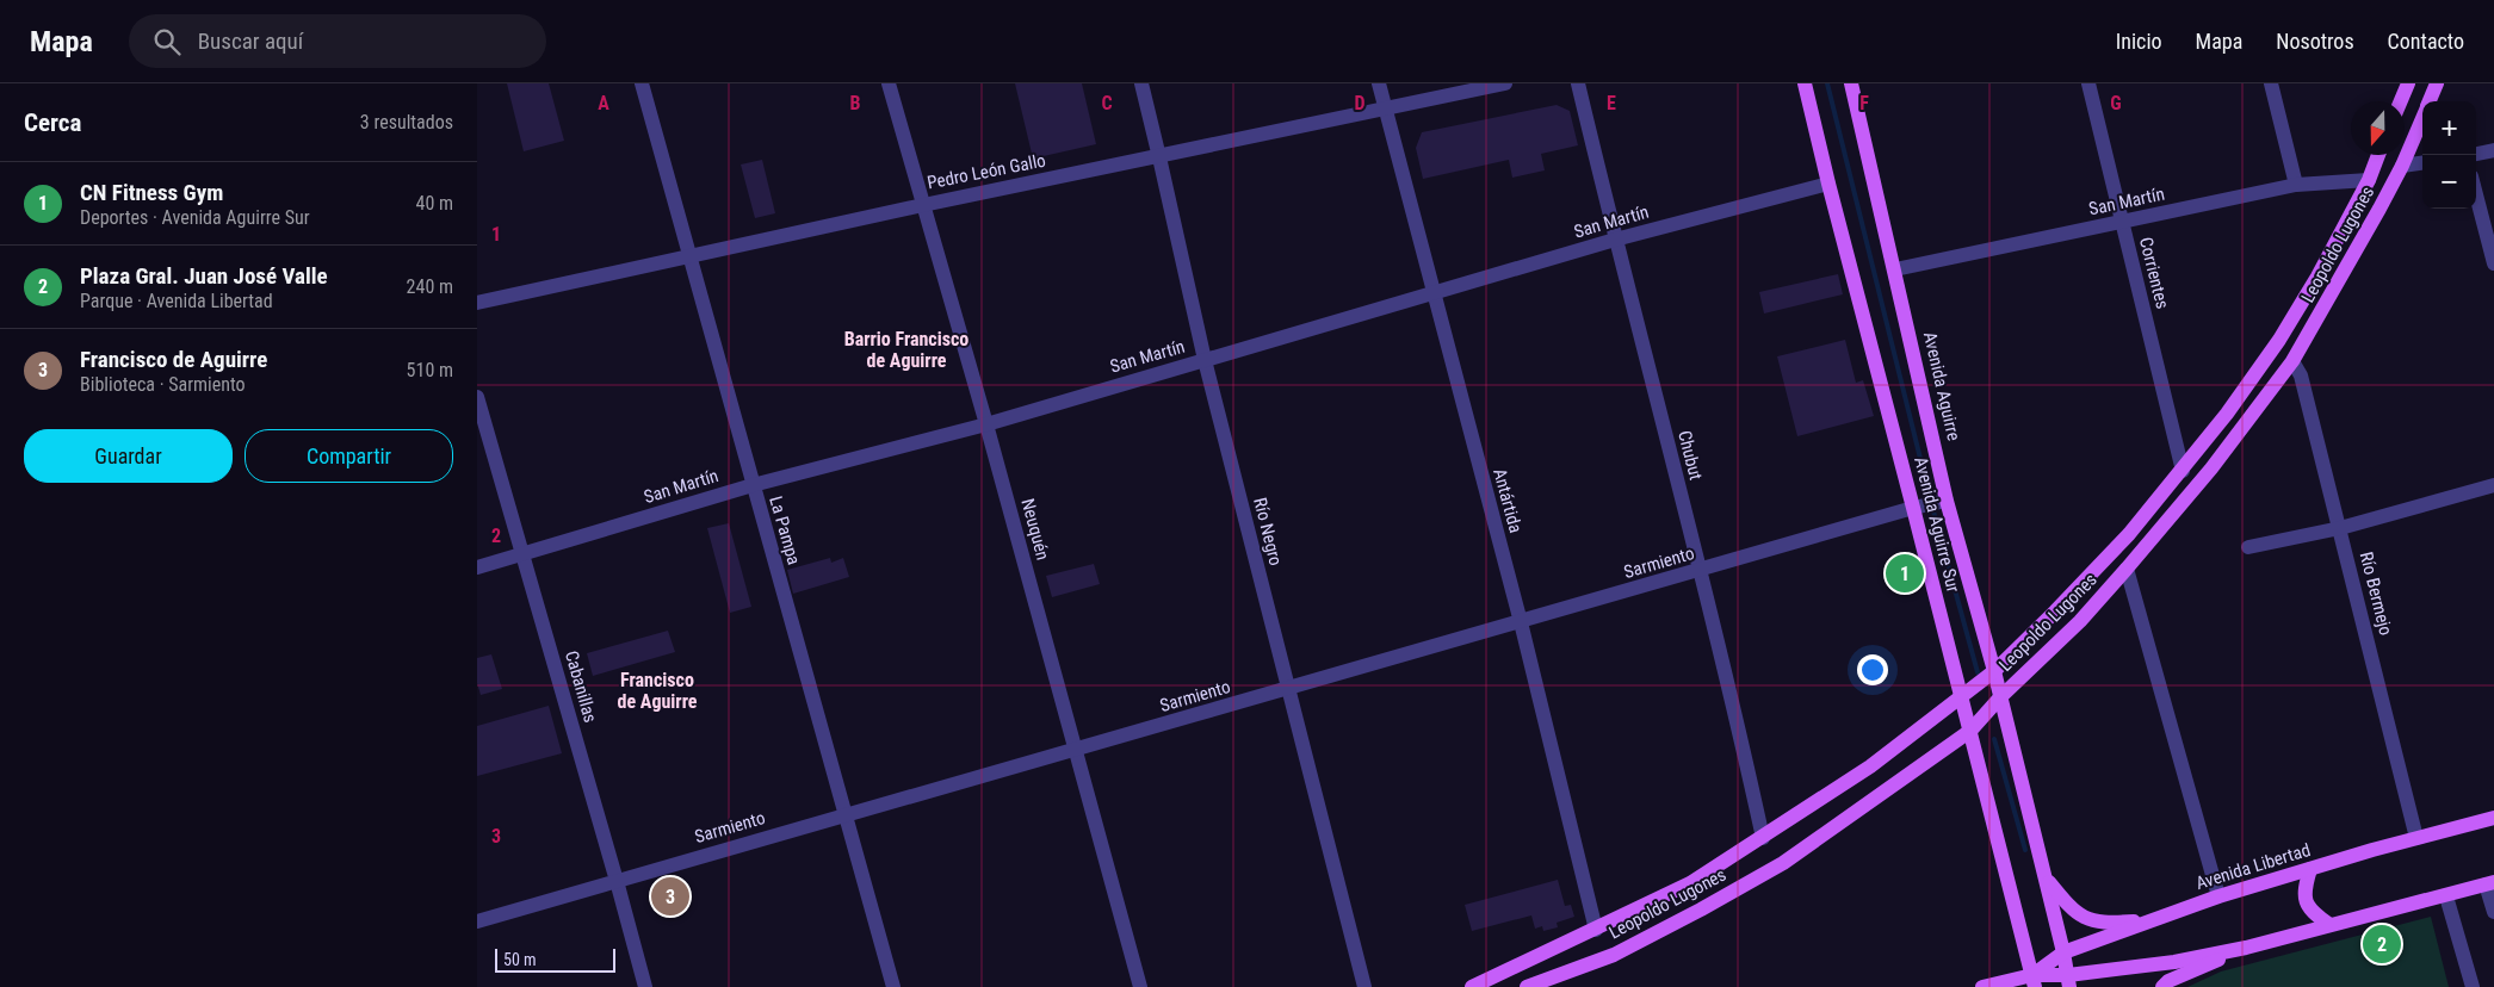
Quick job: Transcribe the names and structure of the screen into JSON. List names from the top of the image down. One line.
{"streets":{"main road":["Leopoldo Lugones","Avenida Aguirre","Avenida Aguirre Sur","Avenida Libertad"],"street":["Pedro León Gallo","San Martín","Corrientes","Chubut","Antártida","Neuquén","La Pampa","Río Negro","Sarmiento","Río Bermejo","Cabanillas"]},"crossings":[["Pedro León Gallo","Antártida"],["Pedro León Gallo","Neuquén"],["Pedro León Gallo","La Pampa"],["Pedro León Gallo","Río Negro"],["San Martín","Leopoldo Lugones"],["San Martín","Corrientes"],["San Martín","Avenida Aguirre"],["San Martín","Chubut"],["San Martín","Antártida"],["San Martín","Avenida Aguirre Sur"],["San Martín","Neuquén"],["San Martín","La Pampa"],["San Martín","Río Negro"],["San Martín","Cabanillas"],["Leopoldo Lugones","Corrientes"],["Leopoldo Lugones","Avenida Aguirre"],["Leopoldo Lugones","Chubut"],["Leopoldo Lugones","Antártida"],["Leopoldo Lugones","Avenida Aguirre Sur"],["Leopoldo Lugones","Río Bermejo"],["Avenida Aguirre","Sarmiento"],["Chubut","Sarmiento"],["Antártida","Sarmiento"],["Avenida Aguirre Sur","Sarmiento"],["Avenida Aguirre Sur","Avenida Libertad"],["Neuquén","Sarmiento"],["La Pampa","Sarmiento"],["Río Negro","Sarmiento"],["Sarmiento","Cabanillas"],["Río Bermejo","Avenida Libertad"]],"districts":["Barrio Francisco de Aguirre","Francisco de Aguirre"],"scale_bar":"50 m","north":"bottom","page":{"header":"Mapa","search":"Buscar aquí","nav":["Inicio","Mapa","Nosotros","Contacto"],"heading":["Cerca","3 resultados"],"map_buttons":["+","−"],"list":[{"mark":"1","name":"CN Fitness Gym","note":"Deportes · Avenida Aguirre Sur","value":"40 m"},{"mark":"2","name":"Plaza Gral. Juan José Valle","note":"Parque · Avenida Libertad","value":"240 m"},{"mark":"3","name":"Francisco de Aguirre","note":"Biblioteca · Sarmiento","value":"510 m"}],"buttons":["Guardar","Compartir"],"pins":["1","3","2"],"scale":"50 m"},"grid":{"columns":["A","B","C","D","E","F","G"],"rows":["1","2","3"]}}
